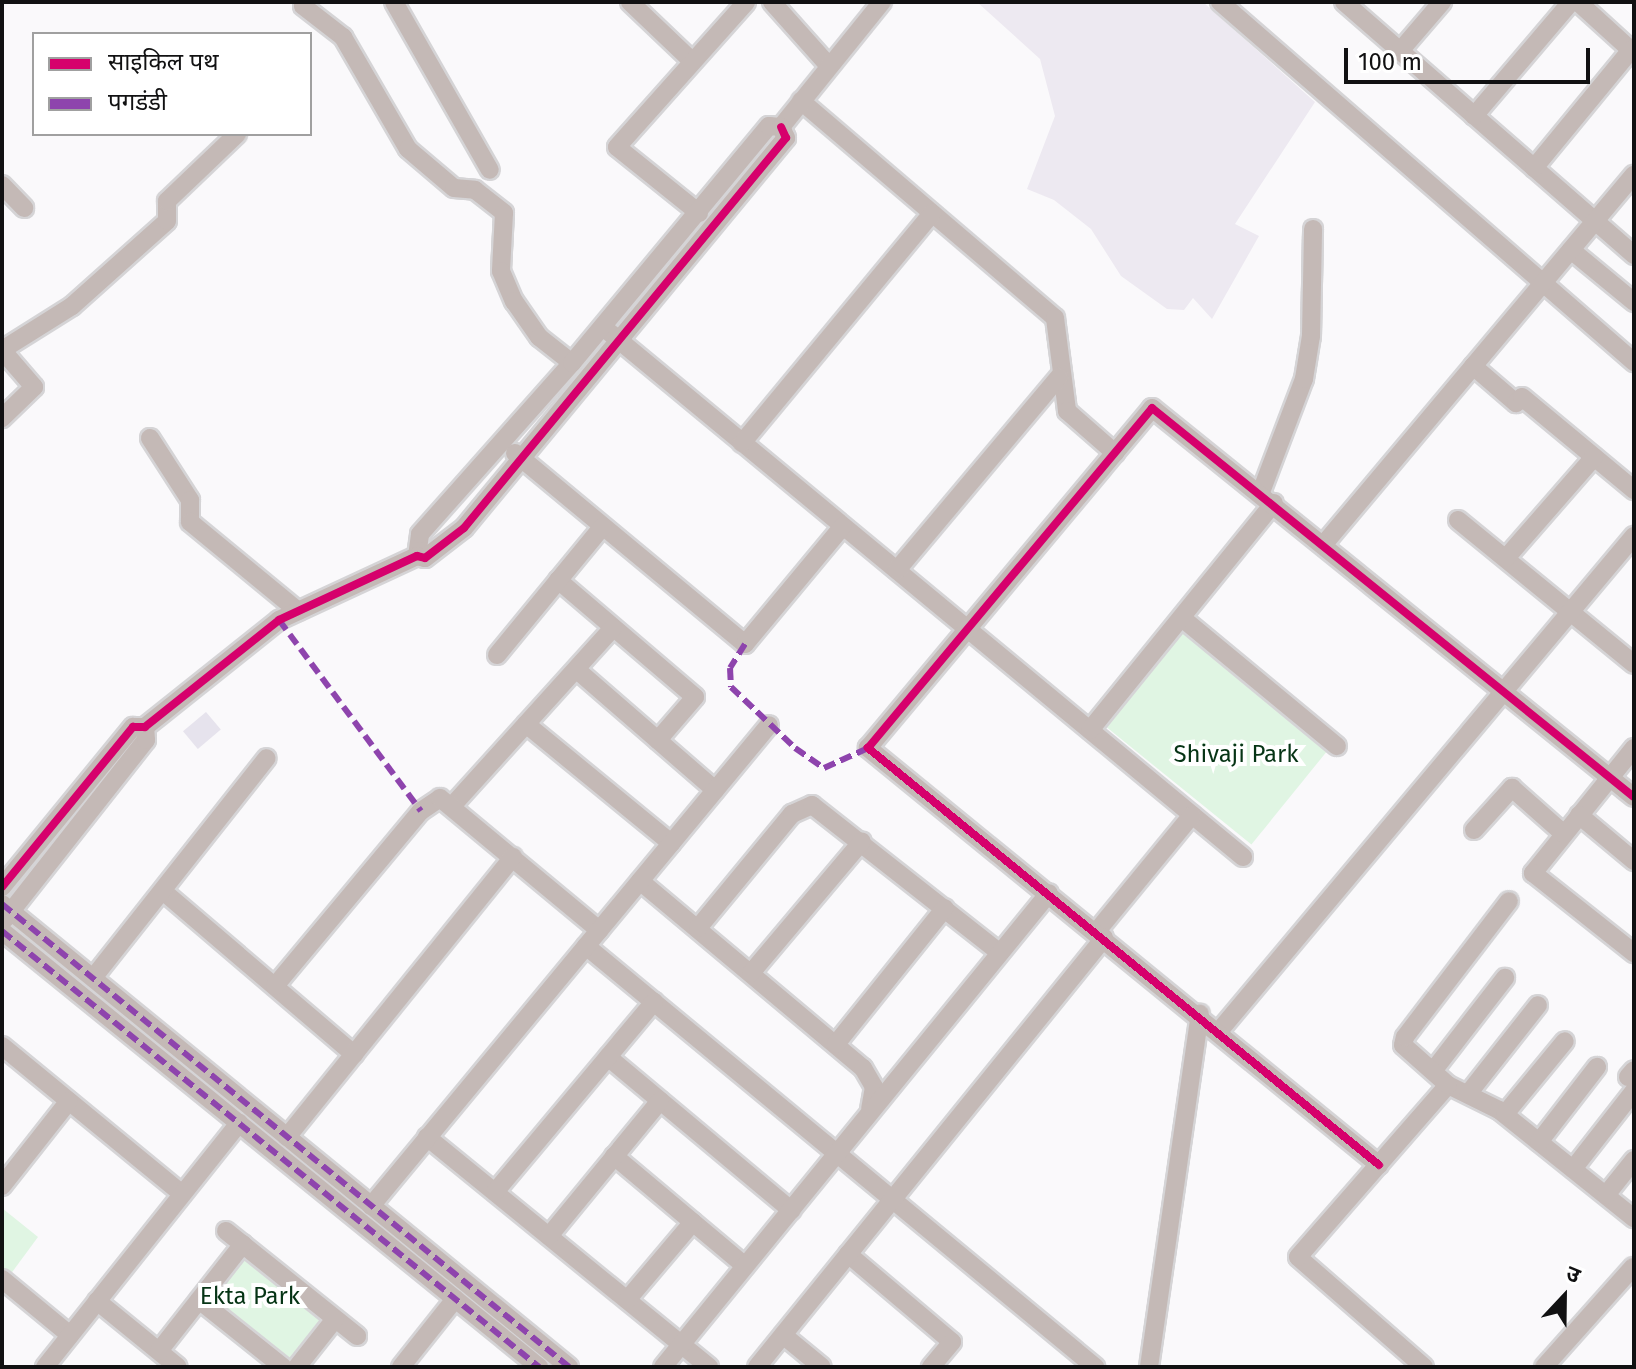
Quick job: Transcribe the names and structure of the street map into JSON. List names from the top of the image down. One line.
{"parks":["Shivaji Park","Ekta Park"],"legend":["साइकिल पथ","पगडंडी"],"scale_bar":"100 m","north":"top"}
